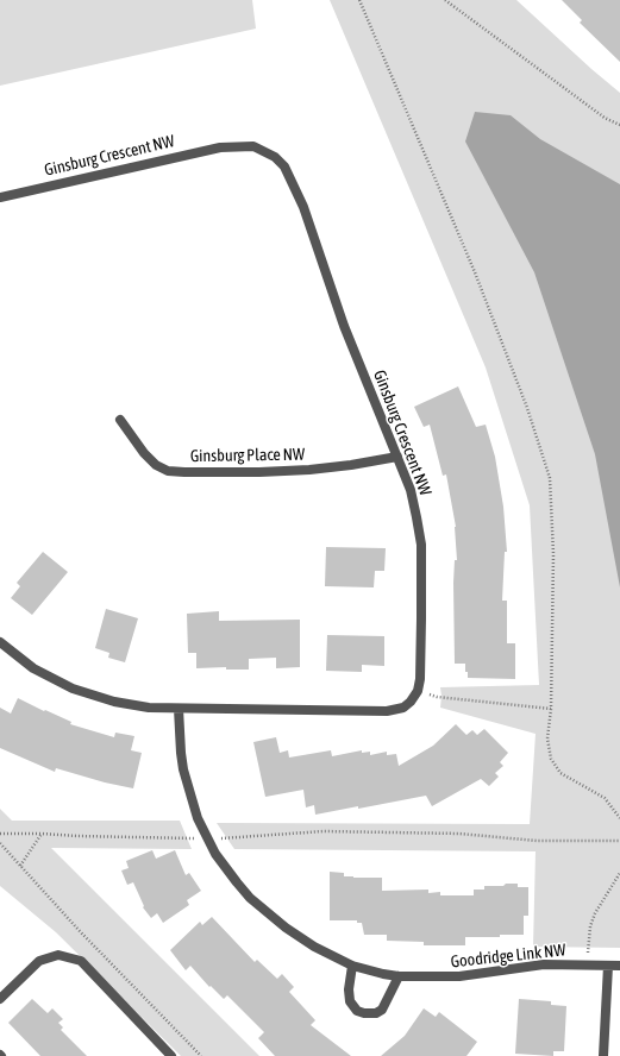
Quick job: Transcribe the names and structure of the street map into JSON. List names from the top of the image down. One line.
{"streets":{"street":["Ginsburg Crescent NW","Ginsburg Place NW","Goodridge Link NW"]},"crossings":[["Ginsburg Crescent NW","Ginsburg Place NW"]]}
